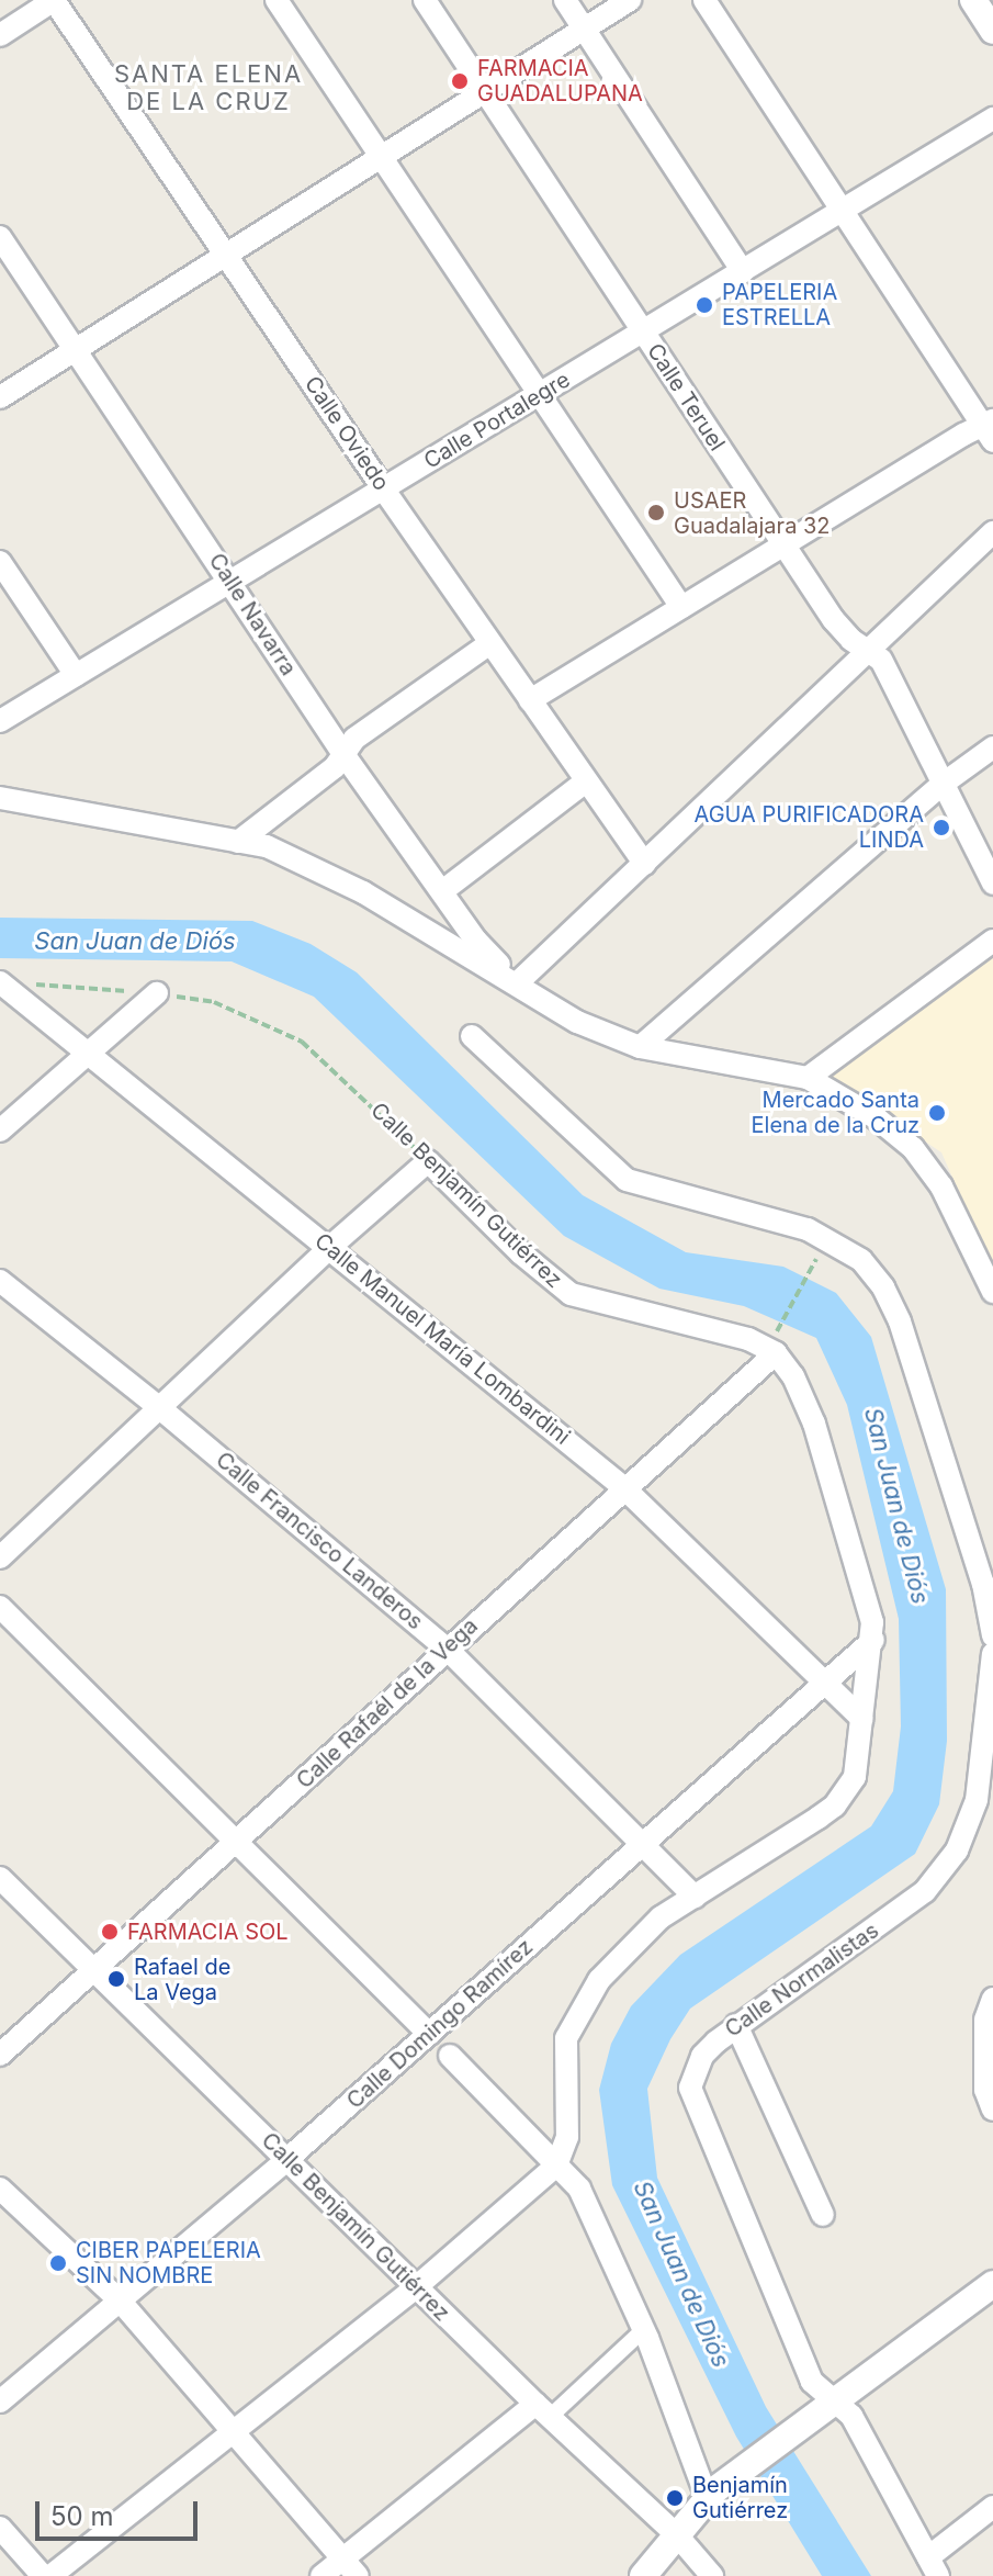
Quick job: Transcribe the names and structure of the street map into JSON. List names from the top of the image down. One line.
{"streets":{"street":["Calle Teruel","Calle Portalegre","Calle Oviedo","Calle Navarra","Calle Benjamín Gutiérrez","Calle Manuel María Lombardini","Calle Francisco Landeros","Calle Rafaél de la Vega","Calle Normalistas","Calle Domingo Ramírez"]},"crossings":[["Calle Teruel","Calle Portalegre"],["Calle Portalegre","Calle Oviedo"],["Calle Portalegre","Calle Navarra"],["Calle Benjamín Gutiérrez","Calle Manuel María Lombardini"],["Calle Benjamín Gutiérrez","Calle Rafaél de la Vega"],["Calle Benjamín Gutiérrez","Calle Domingo Ramírez"],["Calle Manuel María Lombardini","Calle Rafaél de la Vega"],["Calle Manuel María Lombardini","Calle Domingo Ramírez"],["Calle Francisco Landeros","Calle Rafaél de la Vega"],["Calle Francisco Landeros","Calle Domingo Ramírez"]],"districts":["SANTA ELENA DE LA CRUZ"],"water":["San Juan de Diós"],"places":["FARMACIA GUADALUPANA","PAPELERIA ESTRELLA","USAER Guadalajara 32","AGUA PURIFICADORA LINDA","Mercado Santa Elena de la Cruz","FARMACIA SOL","Rafael de La Vega","CIBER PAPELERIA SIN NOMBRE","Benjamín Gutiérrez"],"scale_bar":"50 m"}
